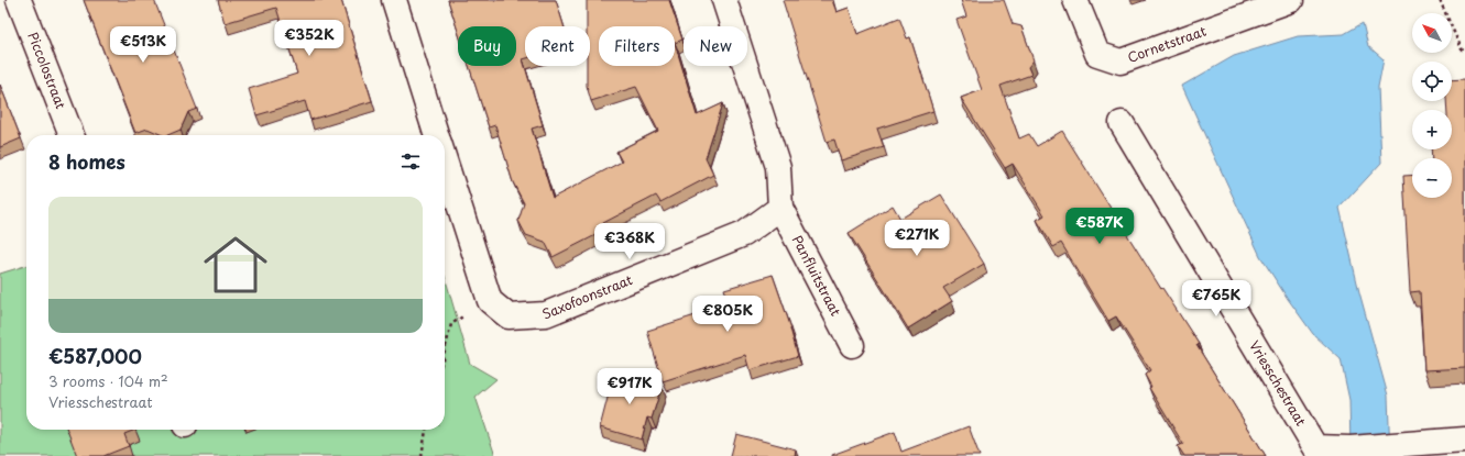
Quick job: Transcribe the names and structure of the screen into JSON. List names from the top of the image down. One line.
{"streets":{"street":["Cornetstraat","Piccolostraat","Panfluitstraat","Saxofoonstraat","Vriesschestraat"]},"crossings":[["Panfluitstraat","Saxofoonstraat"]],"north":"top left","page":{"map_buttons":["+","−"],"price":["€352K","€513K","€587K","€271K","€368K","€765K","€805K","€917K"],"chip":["Buy","Rent","Filters","New"],"heading":"8 homes","list":[{"name":"€587,000","note":"3 rooms · 104 m² · Vriesschestraat"}]}}
